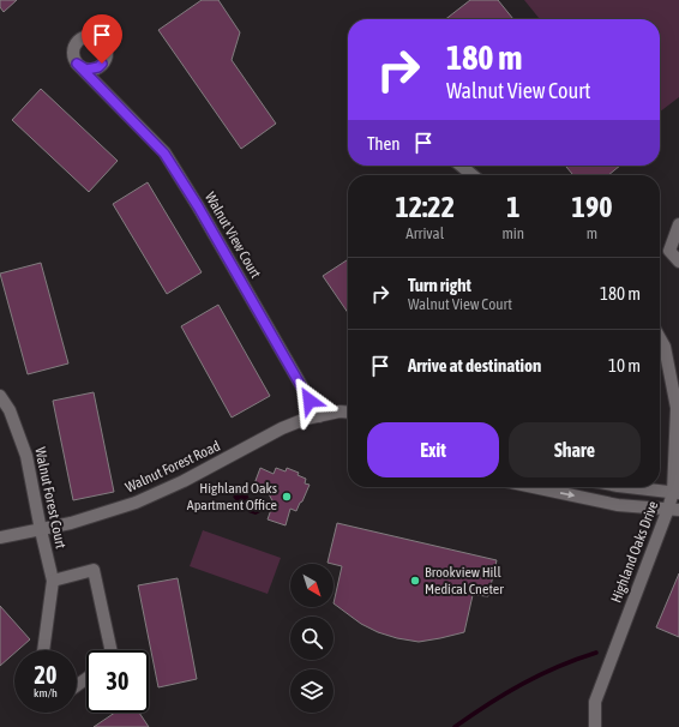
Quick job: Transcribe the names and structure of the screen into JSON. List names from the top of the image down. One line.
{"streets":{"street":["Walnut View Court","Walnut Forest Road","Walnut Forest Court","Highland Oaks Drive"]},"crossings":[["Walnut View Court","Walnut Forest Road"],["Walnut Forest Road","Walnut Forest Court"]],"places":["Highland Oaks Apartment Office","Brookview Hill Medical Cneter"],"north":"bottom right","page":{"turn":["180 m","Walnut View Court"],"then":"Then","eta":["12:22","Arrival","1","min","190","m"],"list":[{"name":"Turn right","note":"Walnut View Court","value":"180 m"},{"name":"Arrive at destination","value":"10 m"}],"buttons":["Exit","Share"],"speed":"20 km/h","limit":"30"}}
